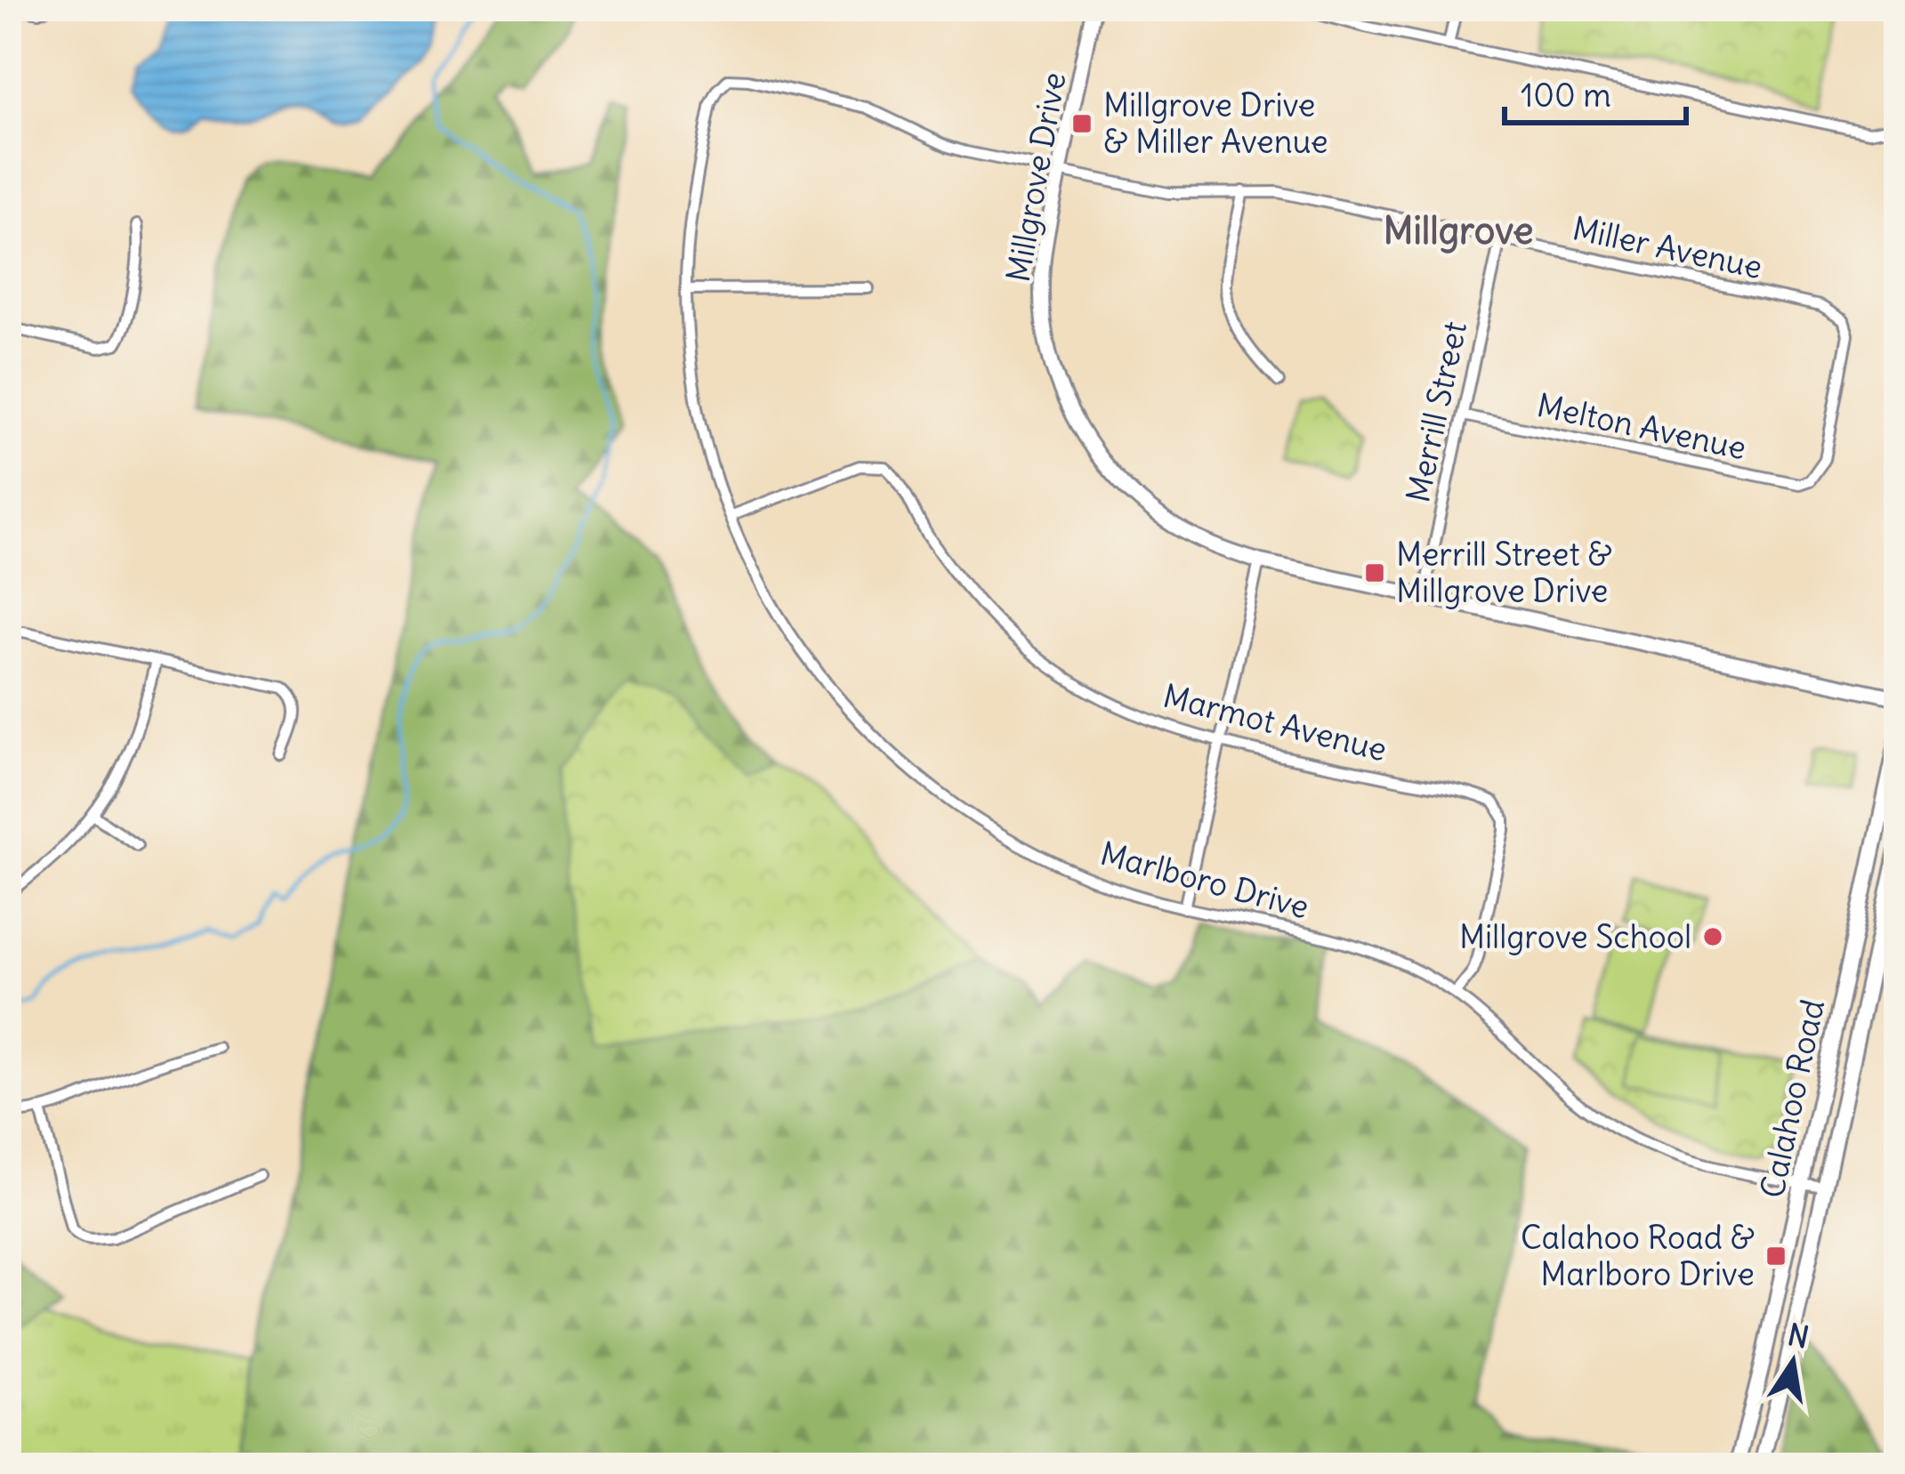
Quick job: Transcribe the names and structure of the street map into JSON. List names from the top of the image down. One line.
{"streets":{"main road":["Millgrove Drive","Calahoo Road"],"street":["Miller Avenue","Merrill Street","Melton Avenue","Marmot Avenue","Marlboro Drive"]},"crossings":[["Millgrove Drive","Miller Avenue"],["Millgrove Drive","Merrill Street"],["Miller Avenue","Merrill Street"],["Miller Avenue","Melton Avenue"],["Miller Avenue","Marlboro Drive"],["Merrill Street","Melton Avenue"],["Marmot Avenue","Marlboro Drive"],["Marlboro Drive","Calahoo Road"]],"districts":["Millgrove"],"places":{"transit":["Millgrove Drive & Miller Avenue","Merrill Street & Millgrove Drive","Calahoo Road & Marlboro Drive"],"other":["Millgrove School"]},"scale_bar":"100 m","north":"top"}
